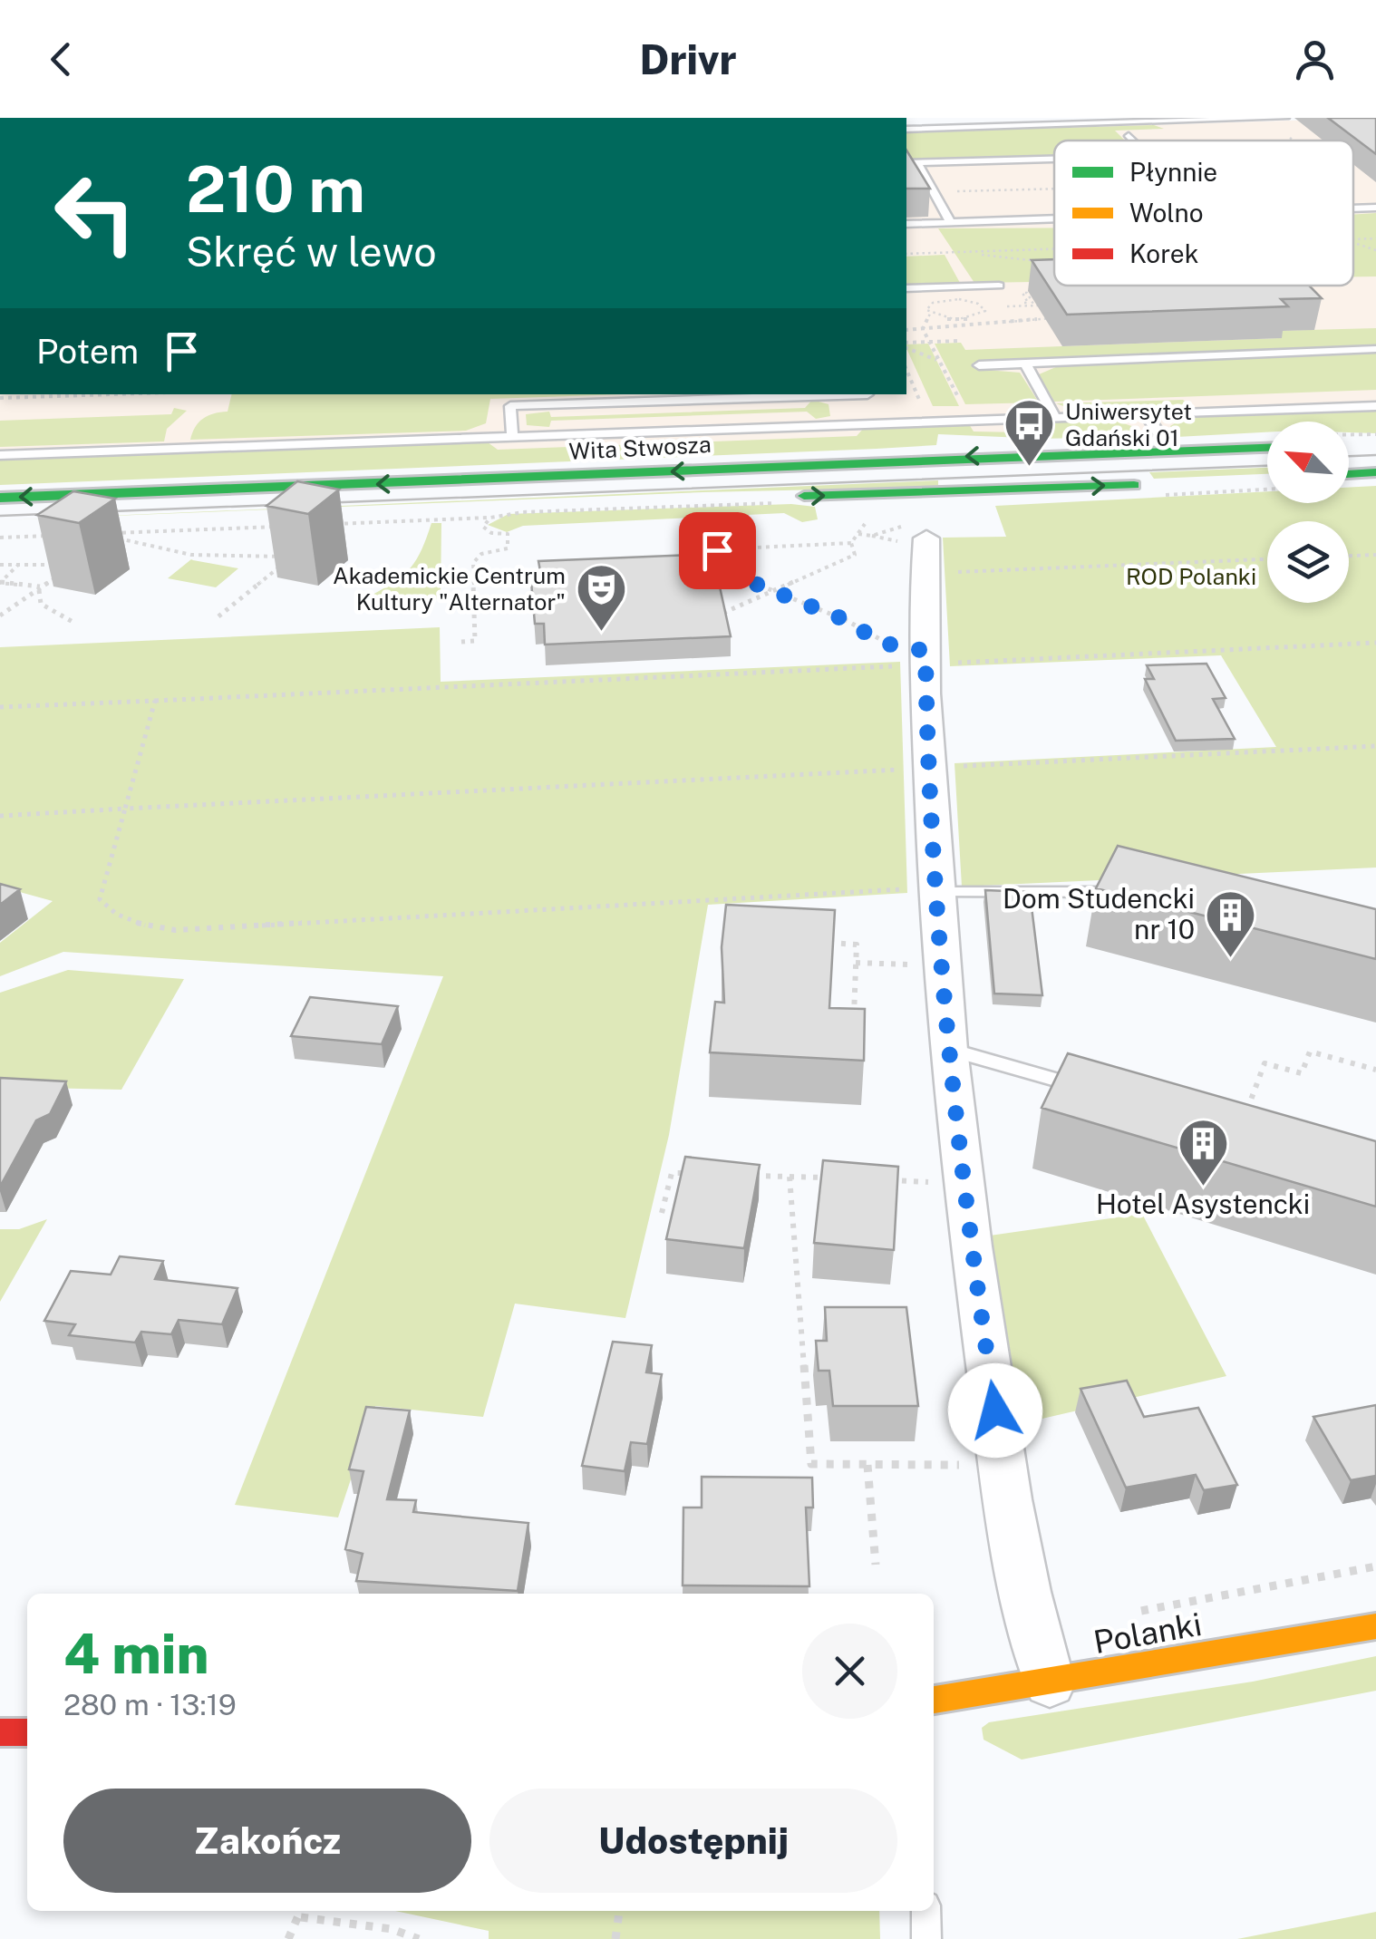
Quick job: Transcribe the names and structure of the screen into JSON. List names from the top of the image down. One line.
{"streets":{"street":["Wita Stwosza","Polanki"]},"parks":["ROD Polanki"],"places":{"bus stop":["Uniwersytet Gdański 01"],"theatre":["Akademickie Centrum Kultury \"Alternator\""],"building":["Dom Studencki nr 10","Hotel Asystencki"]},"legend":["Płynnie","Wolno","Korek"],"north":"top left","page":{"header":"Drivr","turn":["210 m","Skręć w lewo"],"then":"Potem","heading":["4 min","280 m · 13:19"],"buttons":["Zakończ","Udostępnij"]}}
